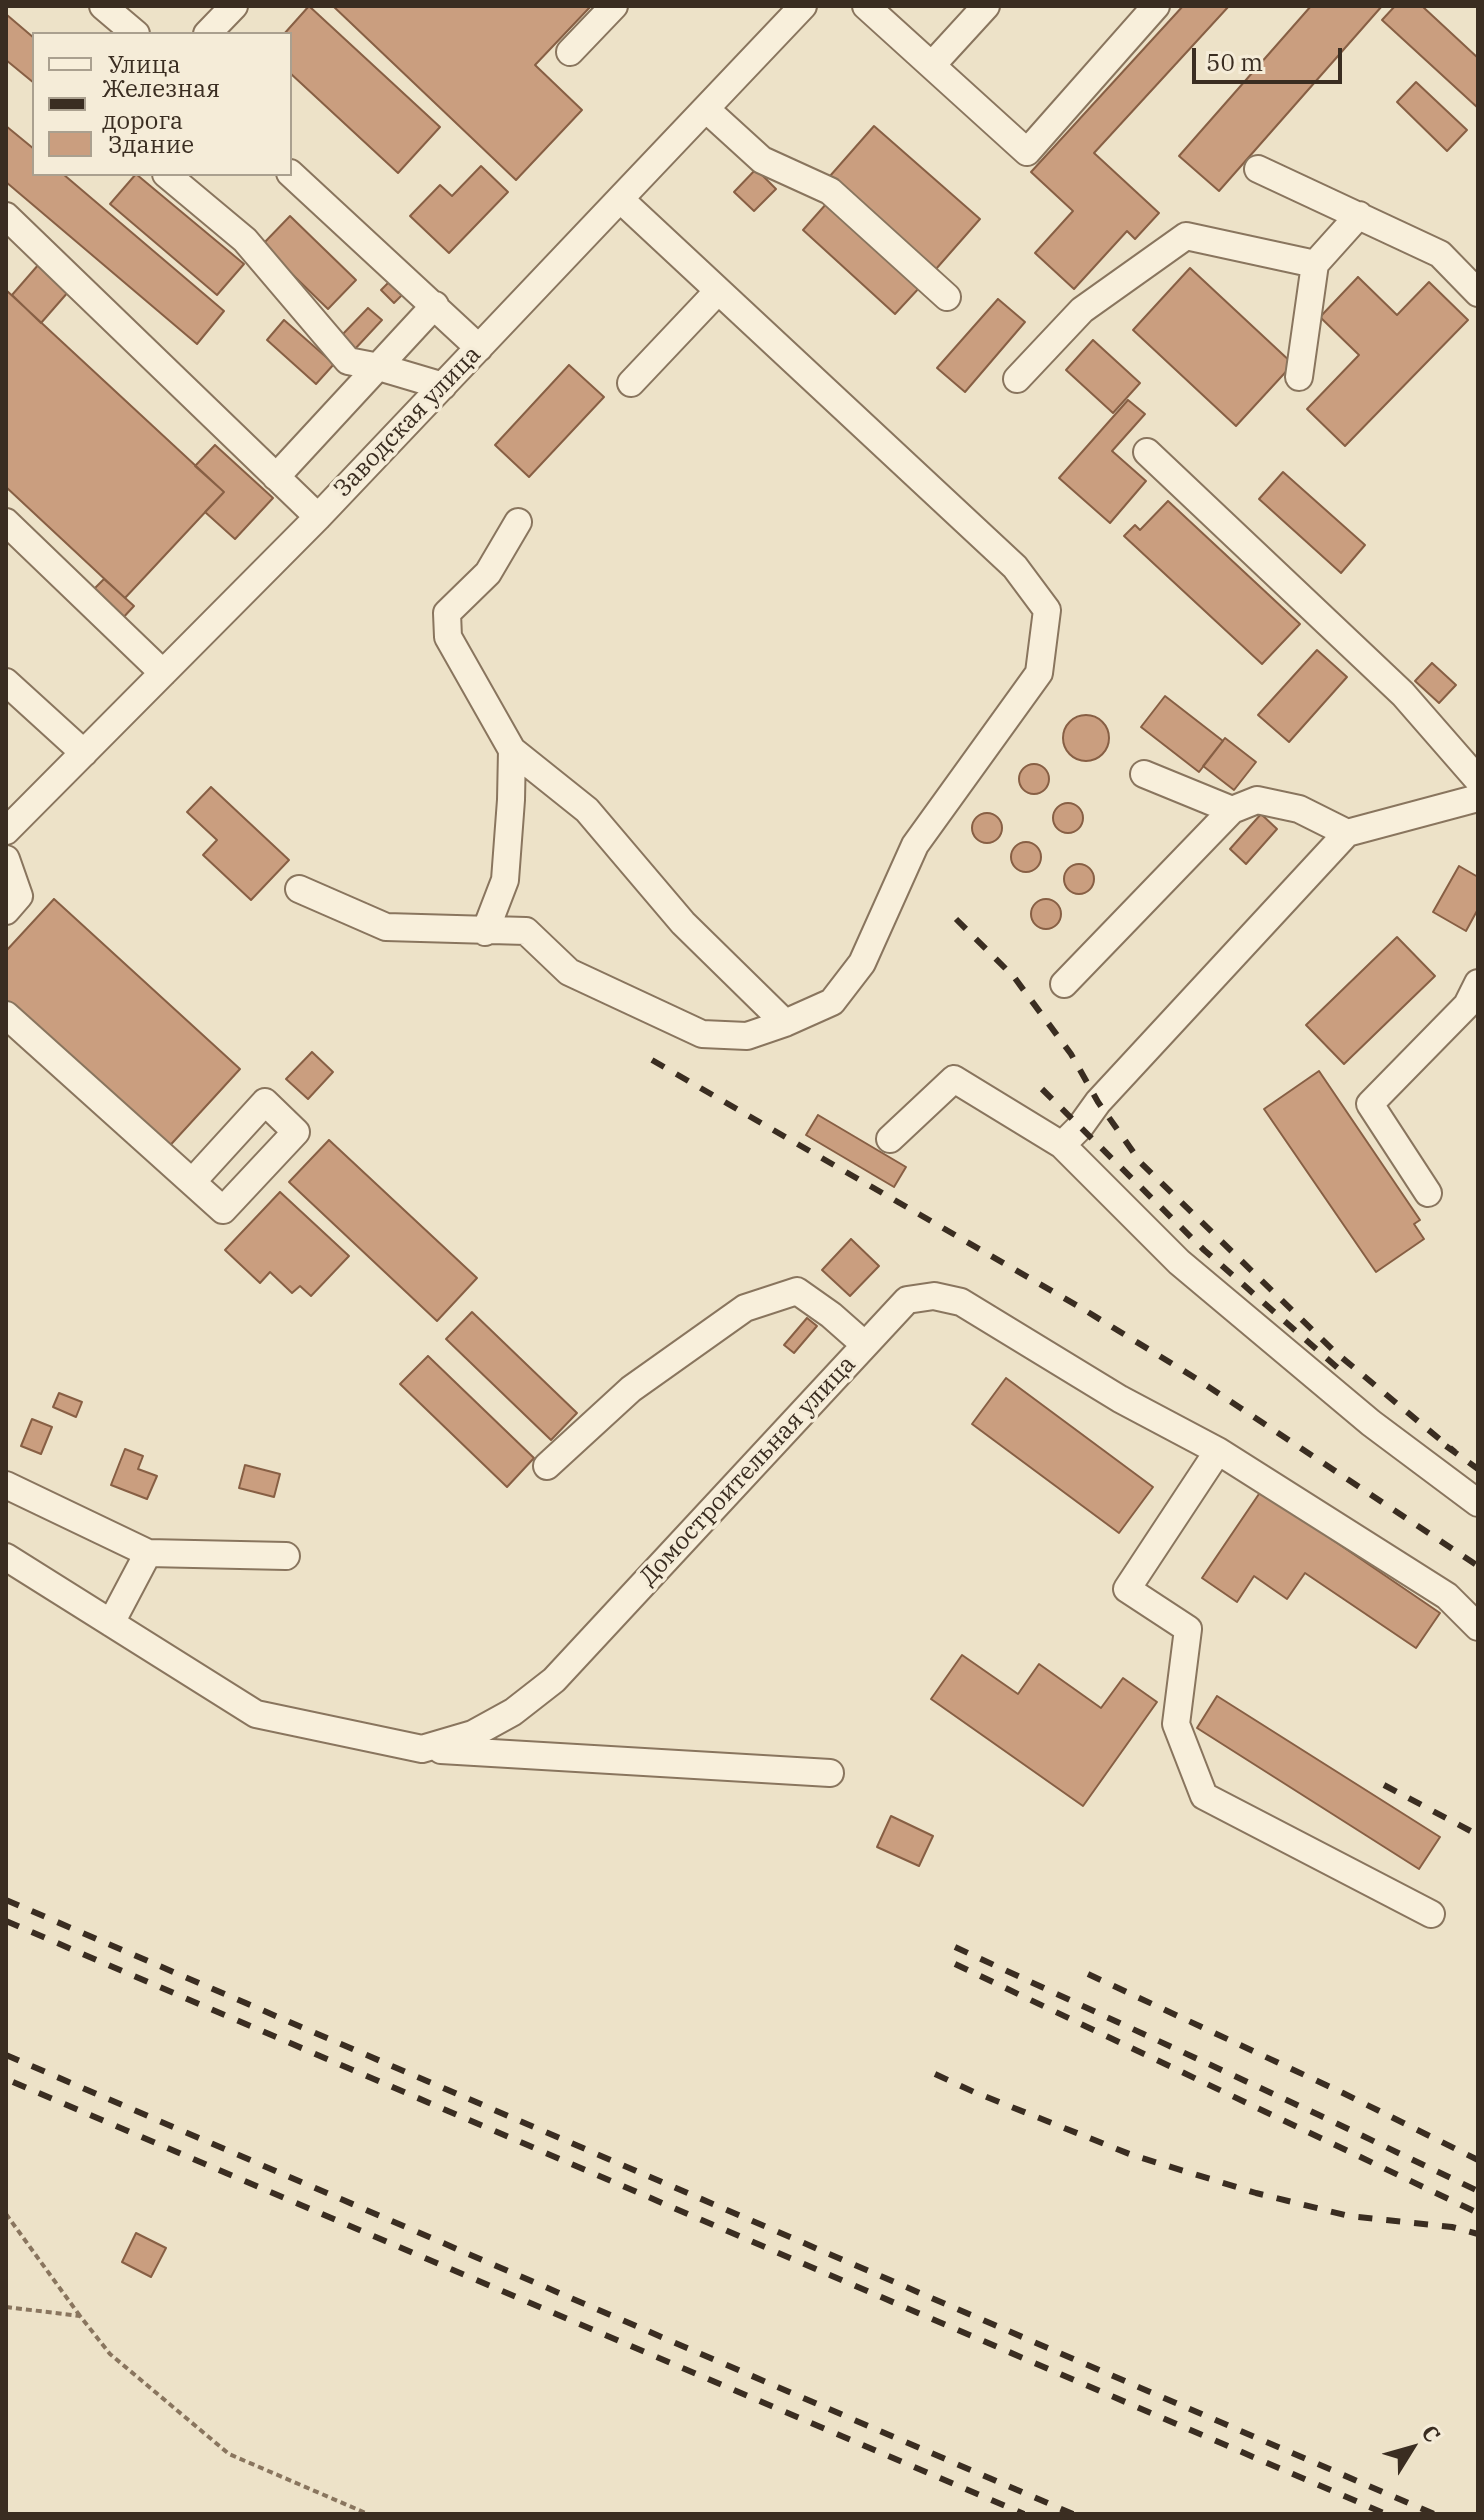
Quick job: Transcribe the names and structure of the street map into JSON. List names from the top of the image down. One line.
{"streets":{"street":["Заводская улица","Домостроительная улица"]},"legend":["Улица","Железная дорога","Здание"],"scale_bar":"50 m","north":"top right"}
